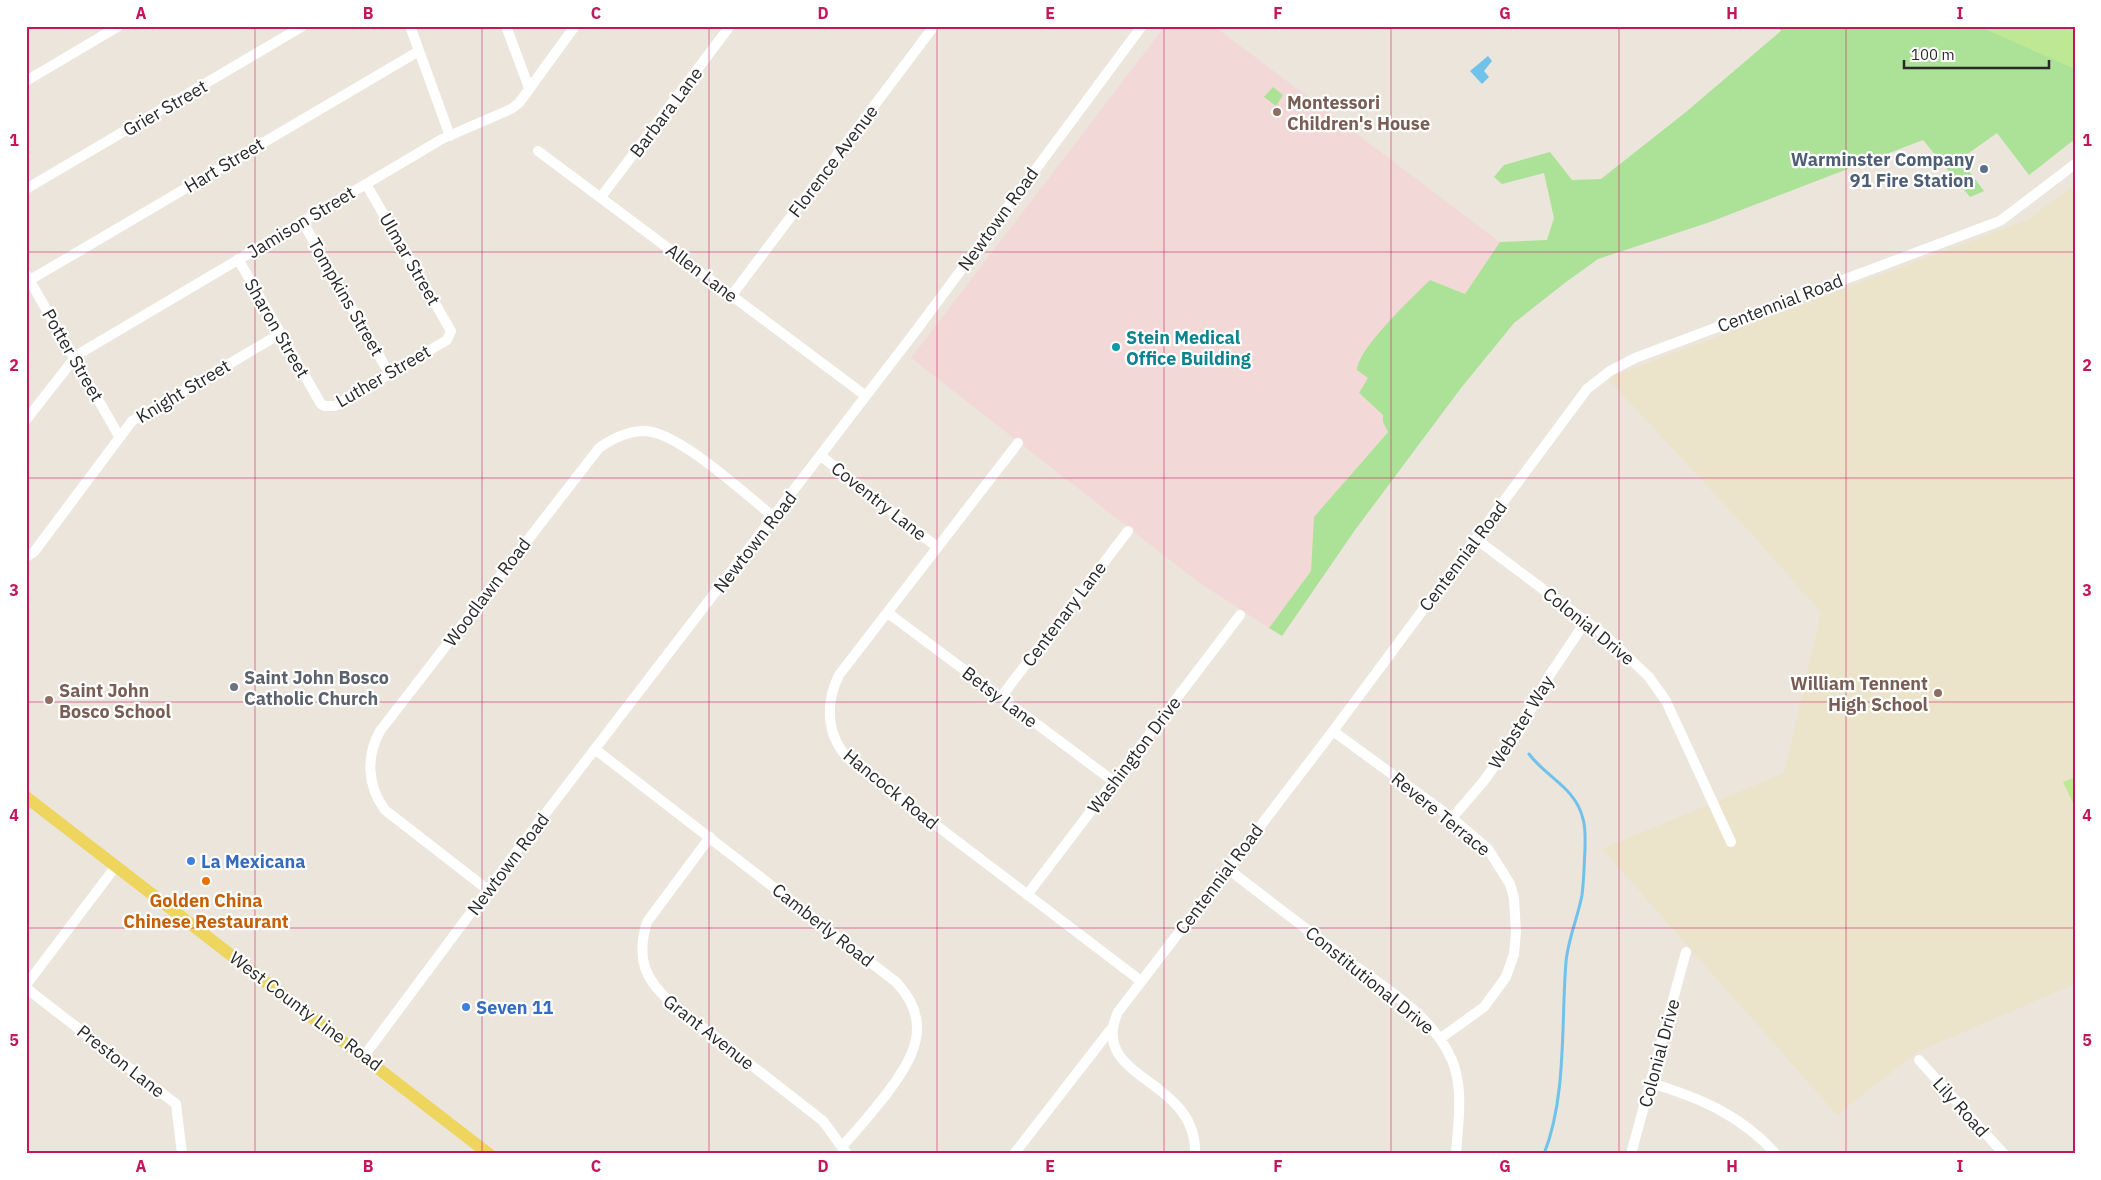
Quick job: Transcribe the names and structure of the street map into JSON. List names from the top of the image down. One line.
{"streets":{"main road":["West County Line Road"],"street":["Grier Street","Barbara Lane","Florence Avenue","Hart Street","Newtown Road","Jamison Street","Ulmar Street","Allen Lane","Tompkins Street","Centennial Road","Sharon Street","Potter Street","Luther Street","Knight Street","Coventry Lane","Woodlawn Road","Centenary Lane","Colonial Drive","Betsy Lane","Webster Way","Washington Drive","Hancock Road","Revere Terrace","Camberly Road","Constitutional Drive","Grant Avenue","Preston Lane","Lily Road"]},"crossings":[["Barbara Lane","Allen Lane"],["Florence Avenue","Allen Lane"],["Hart Street","Potter Street"],["Newtown Road","Allen Lane"],["Newtown Road","Coventry Lane"],["Newtown Road","Woodlawn Road"],["Newtown Road","Camberly Road"],["Newtown Road","West County Line Road"],["Jamison Street","Ulmar Street"],["Jamison Street","Tompkins Street"],["Jamison Street","Sharon Street"],["Jamison Street","Potter Street"],["Ulmar Street","Luther Street"],["Tompkins Street","Luther Street"],["Centennial Road","Colonial Drive"],["Centennial Road","Hancock Road"],["Centennial Road","Revere Terrace"],["Centennial Road","Constitutional Drive"],["Sharon Street","Luther Street"],["Sharon Street","Knight Street"],["Potter Street","Knight Street"],["Coventry Lane","Hancock Road"],["Centenary Lane","Betsy Lane"],["Colonial Drive","Webster Way"],["Betsy Lane","Washington Drive"],["Betsy Lane","Hancock Road"],["Webster Way","Revere Terrace"],["Washington Drive","Hancock Road"],["Revere Terrace","Constitutional Drive"],["Camberly Road","Grant Avenue"]],"places":["Montessori Children's House","Warminster Company 91 Fire Station","Stein Medical Office Building","Saint John Bosco Catholic Church","William Tennent High School","Saint John Bosco School","La Mexicana","Golden China Chinese Restaurant","Seven 11"],"scale_bar":"100 m","grid":{"columns":["A","B","C","D","E","F","G","H","I"],"rows":["1","2","3","4","5"]}}
